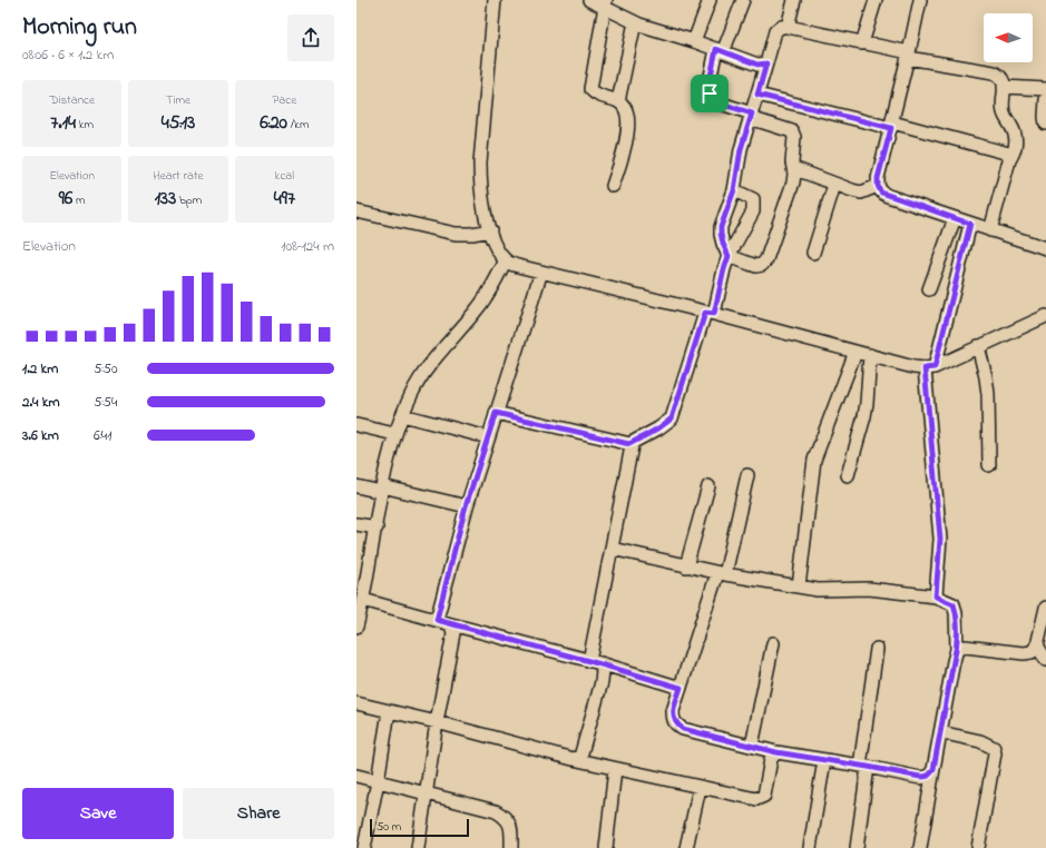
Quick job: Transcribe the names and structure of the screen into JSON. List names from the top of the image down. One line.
{"scale_bar":"50 m","north":"left","page":{"heading":["Morning run","08:06 · 6 × 1.2 km"],"stats":[["Distance","7.14 km"],["Time","45:13"],["Pace","6:20 /km"],["Elevation","96 m"],["Heart rate","133 bpm"],["kcal","497"]],"chart":["Elevation","108–124 m"],"list":[{"name":"1.2 km","note":"5:50"},{"name":"2.4 km","note":"5:54"},{"name":"3.6 km","note":"6:41"}],"buttons":["Save","Share"],"scale":"50 m"}}
